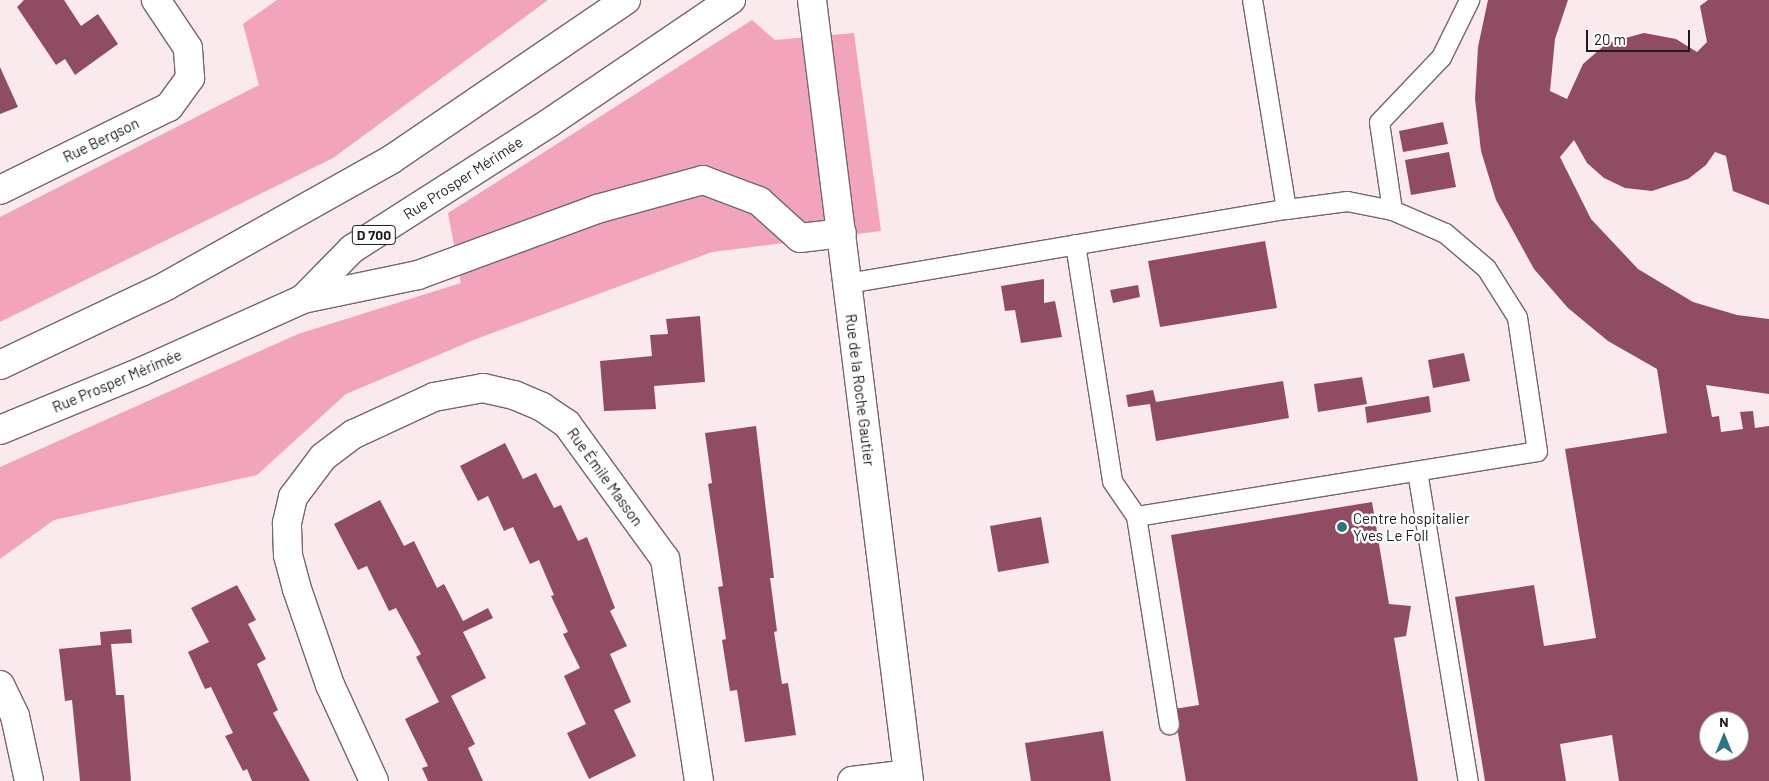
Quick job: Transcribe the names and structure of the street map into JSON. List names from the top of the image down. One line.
{"streets":{"street":["Rue Bergson","Rue Prosper Mérimée","D 700","Rue de la Roche Gautier","Rue Émile Masson"]},"places":["Centre hospitalier Yves Le Foll"],"scale_bar":"20 m","north":"top"}
